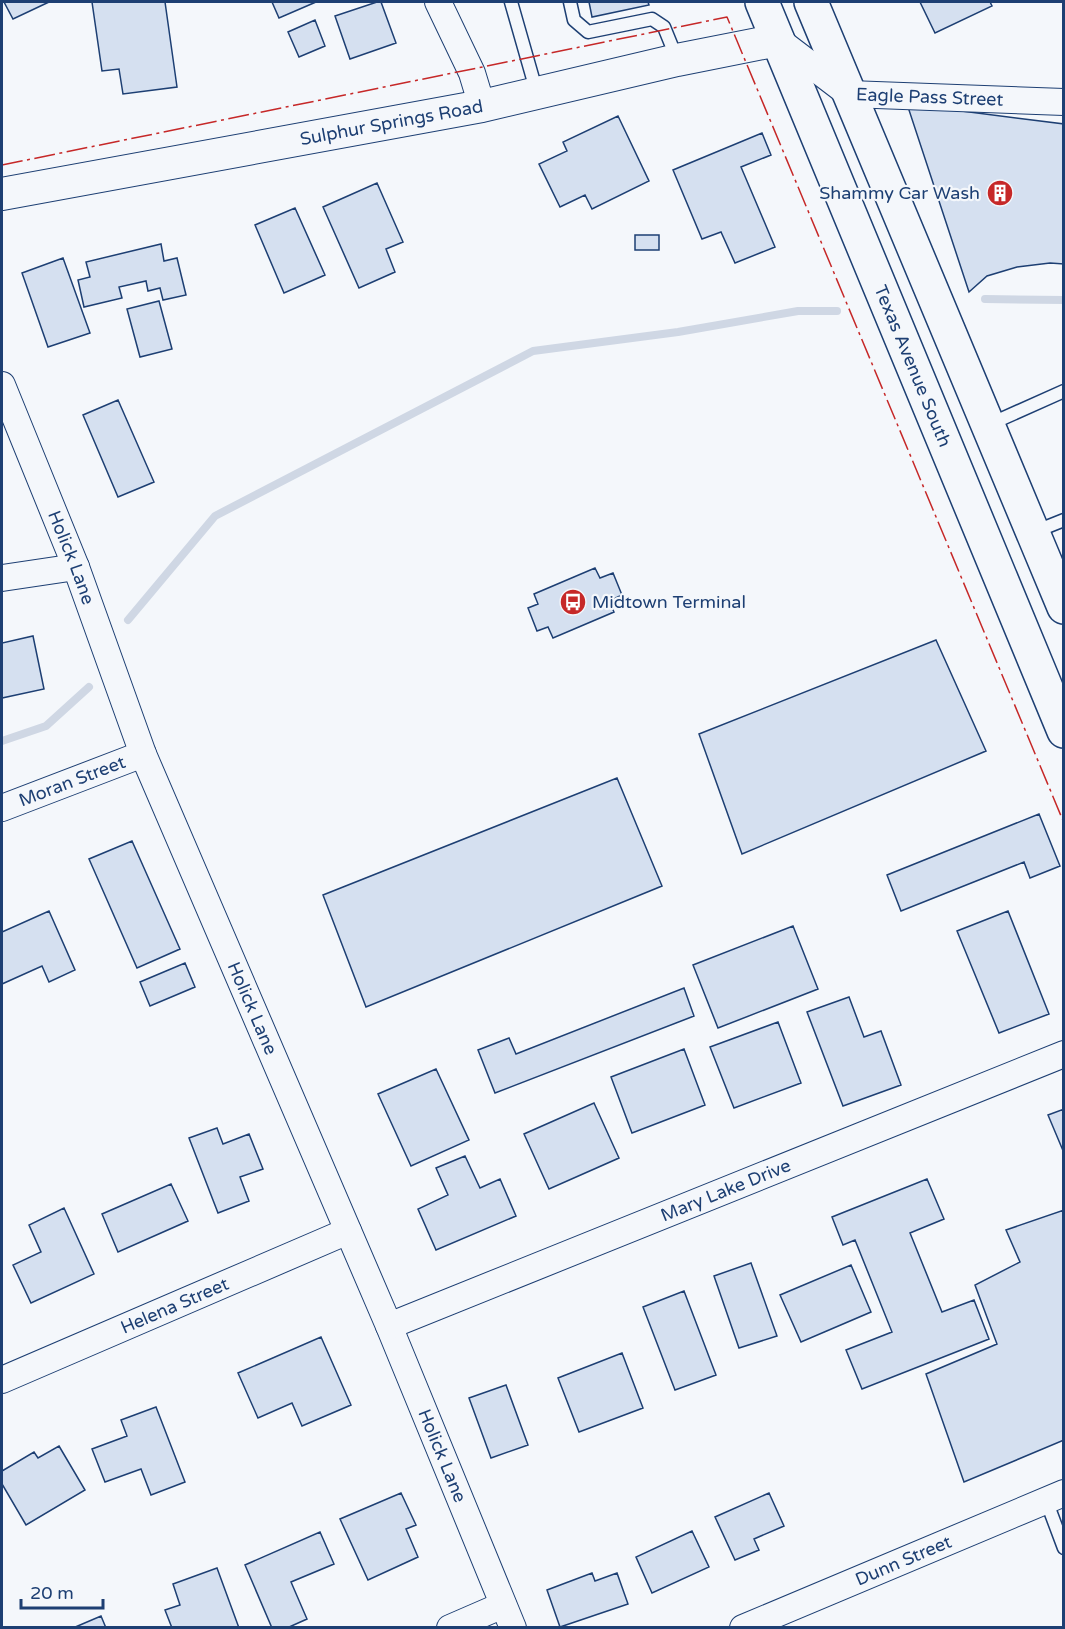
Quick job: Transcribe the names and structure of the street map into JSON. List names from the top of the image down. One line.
{"streets":{"main road":["Texas Avenue South"],"street":["Eagle Pass Street","Sulphur Springs Road","Holick Lane","Moran Street","Mary Lake Drive","Helena Street","Dunn Street"]},"crossings":[["Eagle Pass Street","Sulphur Springs Road"],["Eagle Pass Street","Texas Avenue South"],["Sulphur Springs Road","Texas Avenue South"],["Holick Lane","Moran Street"],["Holick Lane","Mary Lake Drive"],["Holick Lane","Helena Street"]],"places":{"building":["Shammy Car Wash"],"bus stop":["Midtown Terminal"]},"scale_bar":"20 m"}
